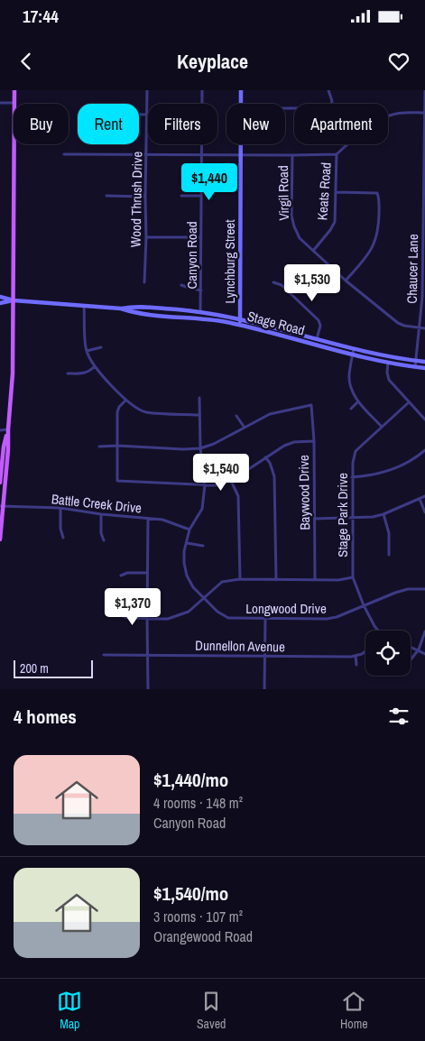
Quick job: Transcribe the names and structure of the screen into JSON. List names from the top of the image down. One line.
{"streets":{"main road":["Lynchburg Street","Stage Road"],"street":["Keats Road","Virgil Road","Wood Thrush Drive","Canyon Road","Chaucer Lane","Baywood Drive","Battle Creek Drive","Stage Park Drive","Longwood Drive","Dunnellon Avenue"]},"crossings":[["Keats Road","Virgil Road"],["Virgil Road","Chaucer Lane"],["Canyon Road","Stage Road"],["Lynchburg Street","Stage Road"],["Chaucer Lane","Stage Road"],["Stage Park Drive","Longwood Drive"]],"scale_bar":"200 m","page":{"status":"17:44","header":"Keyplace","chip":["Buy","Rent","Filters","New","Apartment"],"price":["$1,440","$1,530","$1,540","$1,370"],"scale":"200 m","heading":"4 homes","list":[{"name":"$1,440/mo","note":"4 rooms · 148 m² · Canyon Road"},{"name":"$1,540/mo","note":"3 rooms · 107 m² · Orangewood Road"}],"tabs":["Map","Saved","Home"]}}
